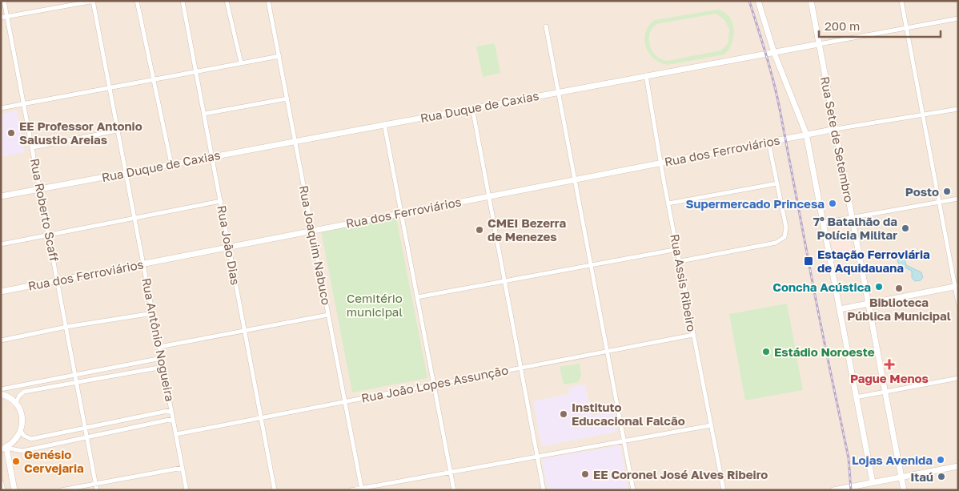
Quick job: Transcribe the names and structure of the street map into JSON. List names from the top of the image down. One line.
{"streets":{"main road":["Rua Duque de Caxias","Rua Sete de Setembro","Rua dos Ferroviários"],"street":["Rua Roberto Scaff","Rua João Dias","Rua Joaquim Nabuco","Rua Assis Ribeiro","Rua Antônio Nogueira","Rua João Lopes Assunção"]},"crossings":[["Rua Duque de Caxias","Rua Sete de Setembro"],["Rua Duque de Caxias","Rua Roberto Scaff"],["Rua Duque de Caxias","Rua João Dias"],["Rua Duque de Caxias","Rua Joaquim Nabuco"],["Rua Duque de Caxias","Rua Assis Ribeiro"],["Rua Duque de Caxias","Rua Antônio Nogueira"],["Rua Sete de Setembro","Rua dos Ferroviários"],["Rua dos Ferroviários","Rua Roberto Scaff"],["Rua dos Ferroviários","Rua João Dias"],["Rua dos Ferroviários","Rua Joaquim Nabuco"],["Rua dos Ferroviários","Rua Assis Ribeiro"],["Rua dos Ferroviários","Rua Antônio Nogueira"],["Rua João Dias","Rua João Lopes Assunção"],["Rua Joaquim Nabuco","Rua João Lopes Assunção"],["Rua Assis Ribeiro","Rua João Lopes Assunção"],["Rua Antônio Nogueira","Rua João Lopes Assunção"]],"parks":["Cemitério municipal"],"places":{"other":["EE Professor Antonio Salustio Areias","Posto","Supermercado Princesa","7° Batalhão da Polícia Militar","CMEI Bezerra de Menezes","Concha Acústica","Biblioteca Pública Municipal","Estádio Noroeste","Instituto Educacional Falcão","Lojas Avenida","Genésio Cervejaria","EE Coronel José Alves Ribeiro","Itaú"],"transit":["Estação Ferroviária de Aquidauana"],"health":["Pague Menos"]},"scale_bar":"200 m"}
